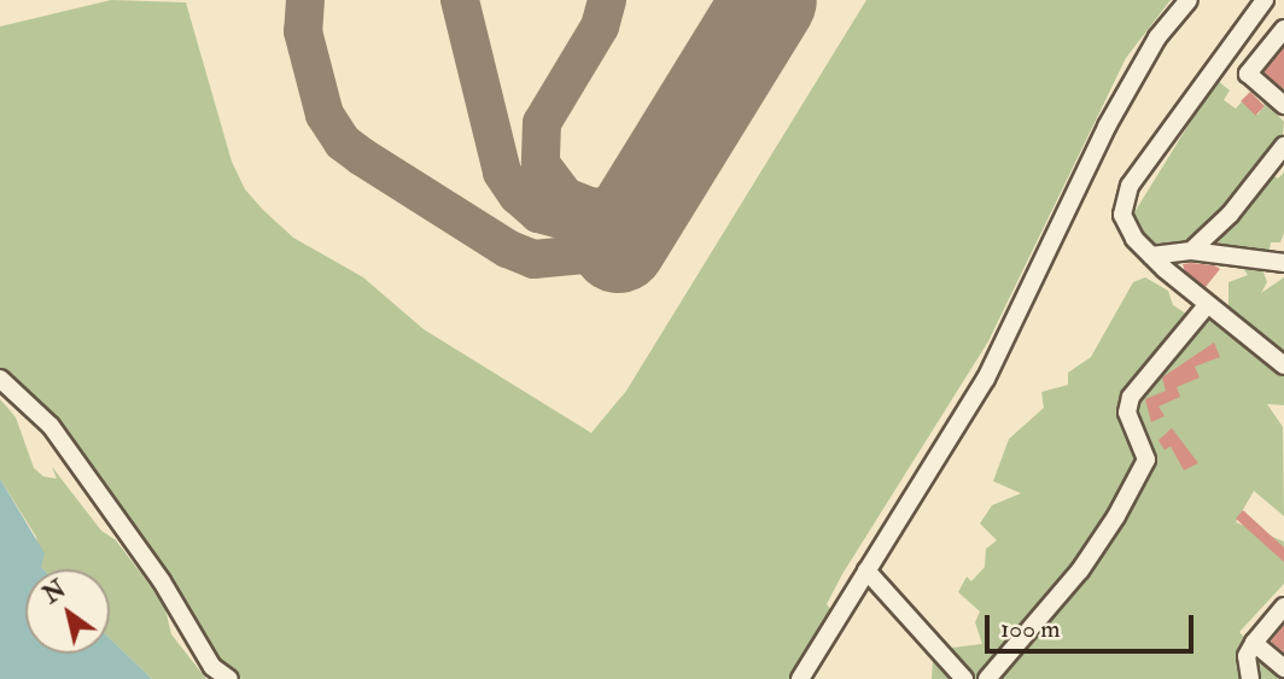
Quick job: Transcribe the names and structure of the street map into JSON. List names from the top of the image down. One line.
{"scale_bar":"100 m","north":"top left"}
